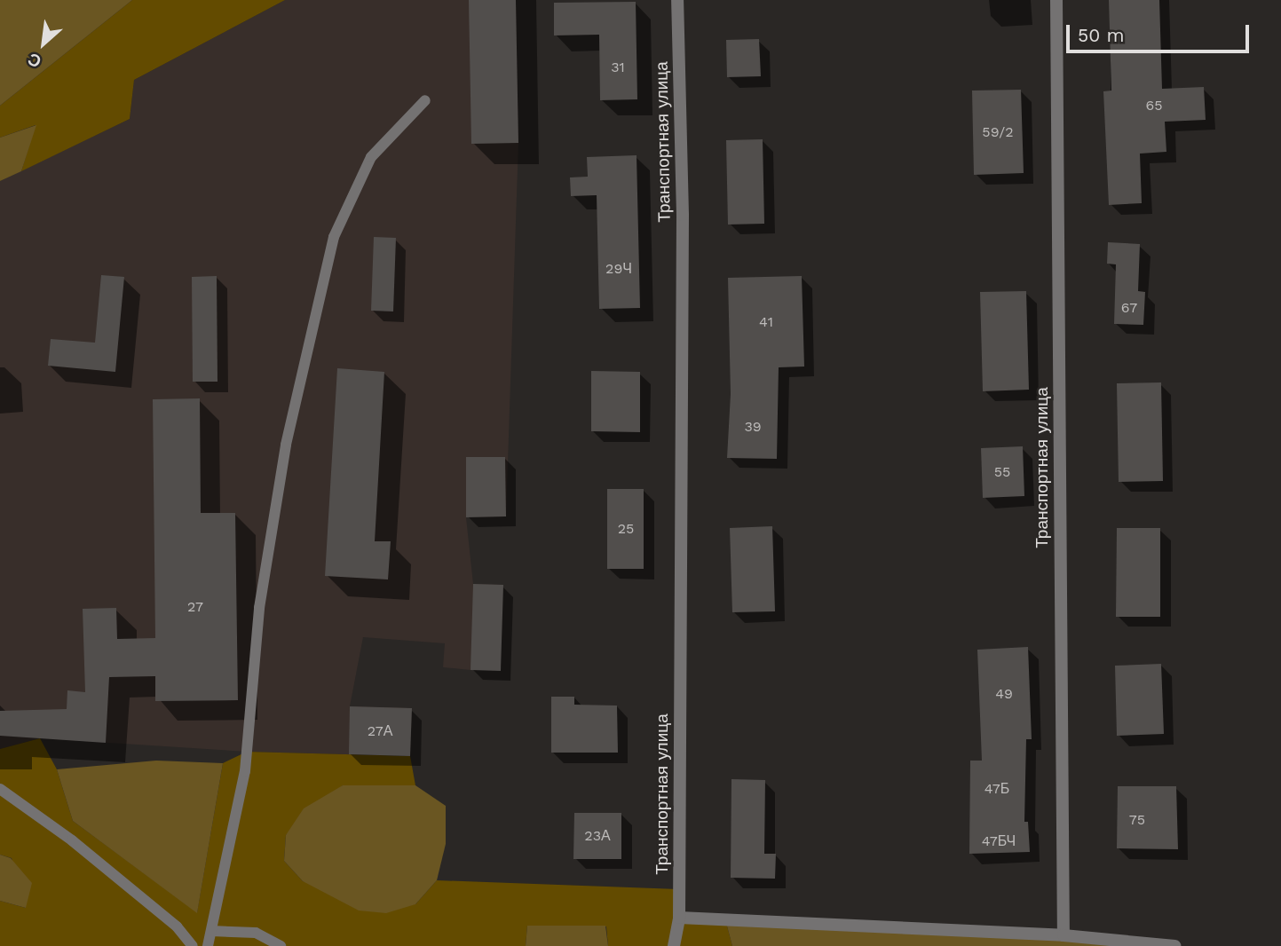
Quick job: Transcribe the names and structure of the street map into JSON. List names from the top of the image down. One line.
{"streets":{"street":["Транспортная улица"]},"house_numbers":["31","65","59/2","29Ч","67","41","39","55","25","27","49","27А","47Б","75","23А","47БЧ"],"scale_bar":"50 m","north":"bottom left"}
